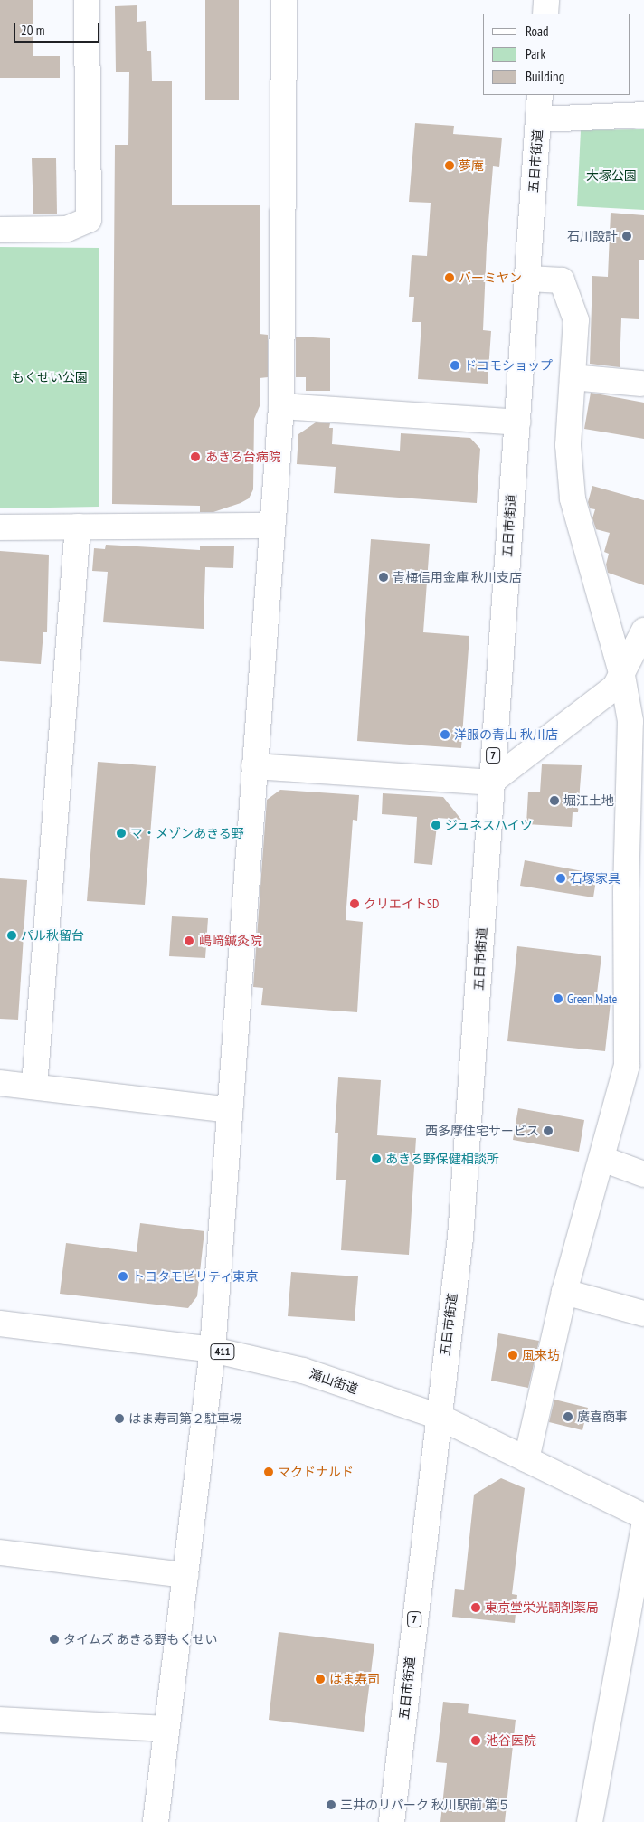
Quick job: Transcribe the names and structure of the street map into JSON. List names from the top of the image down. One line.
{"streets":{"main road":["五日市街道","7","411","滝山街道"]},"crossings":[["五日市街道","滝山街道"]],"parks":["大塚公園","もくせい公園"],"places":["夢庵","石川設計","バーミヤン","ドコモショップ","あきる台病院","青梅信用金庫 秋川支店","洋服の青山 秋川店","堀江土地","ジュネスハイツ","マ・メゾンあきる野","石塚家具","クリエイトSD","パル秋留台","嶋﨑鍼灸院","Green Mate","西多摩住宅サービス","あきる野保健相談所","トヨタモビリティ東京","風来坊","廣喜商事","はま寿司第２駐車場","マクドナルド","東京堂栄光調剤薬局","タイムズ あきる野もくせい","はま寿司","池谷医院","三井のリパーク 秋川駅前 第５"],"legend":["Road","Park","Building"],"scale_bar":"20 m"}
